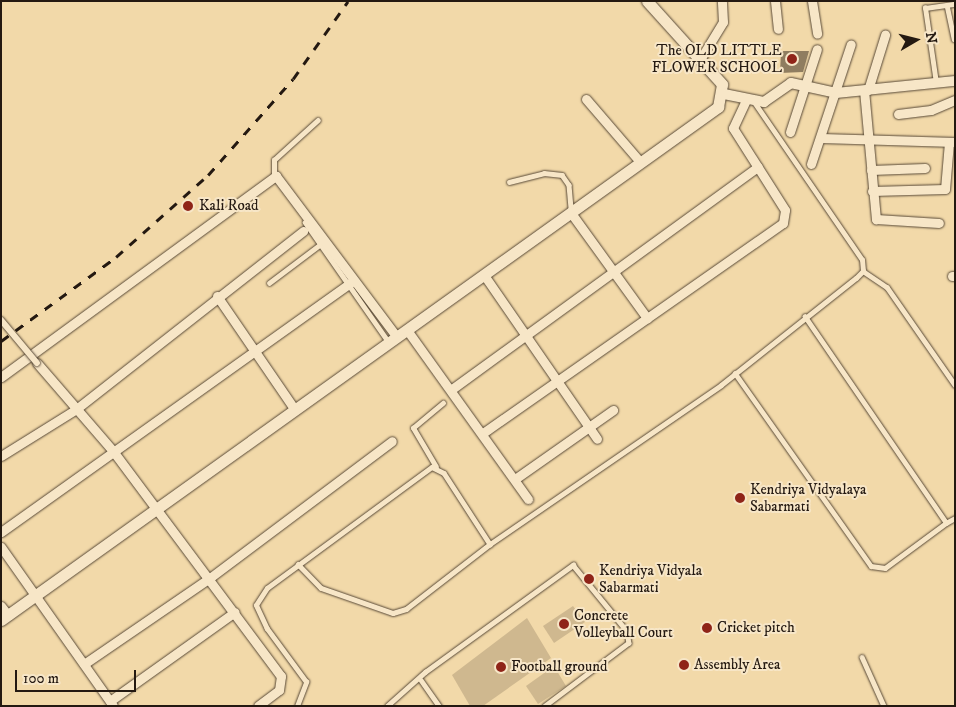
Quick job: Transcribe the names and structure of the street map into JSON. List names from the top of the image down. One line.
{"places":["The OLD LITTLE FLOWER SCHOOL","Kali Road","Kendriya Vidyalaya Sabarmati","Kendriya Vidyala Sabarmati","Concrete Volleyball Court","Cricket pitch","Assembly Area","Football ground"],"scale_bar":"100 m","north":"right"}
